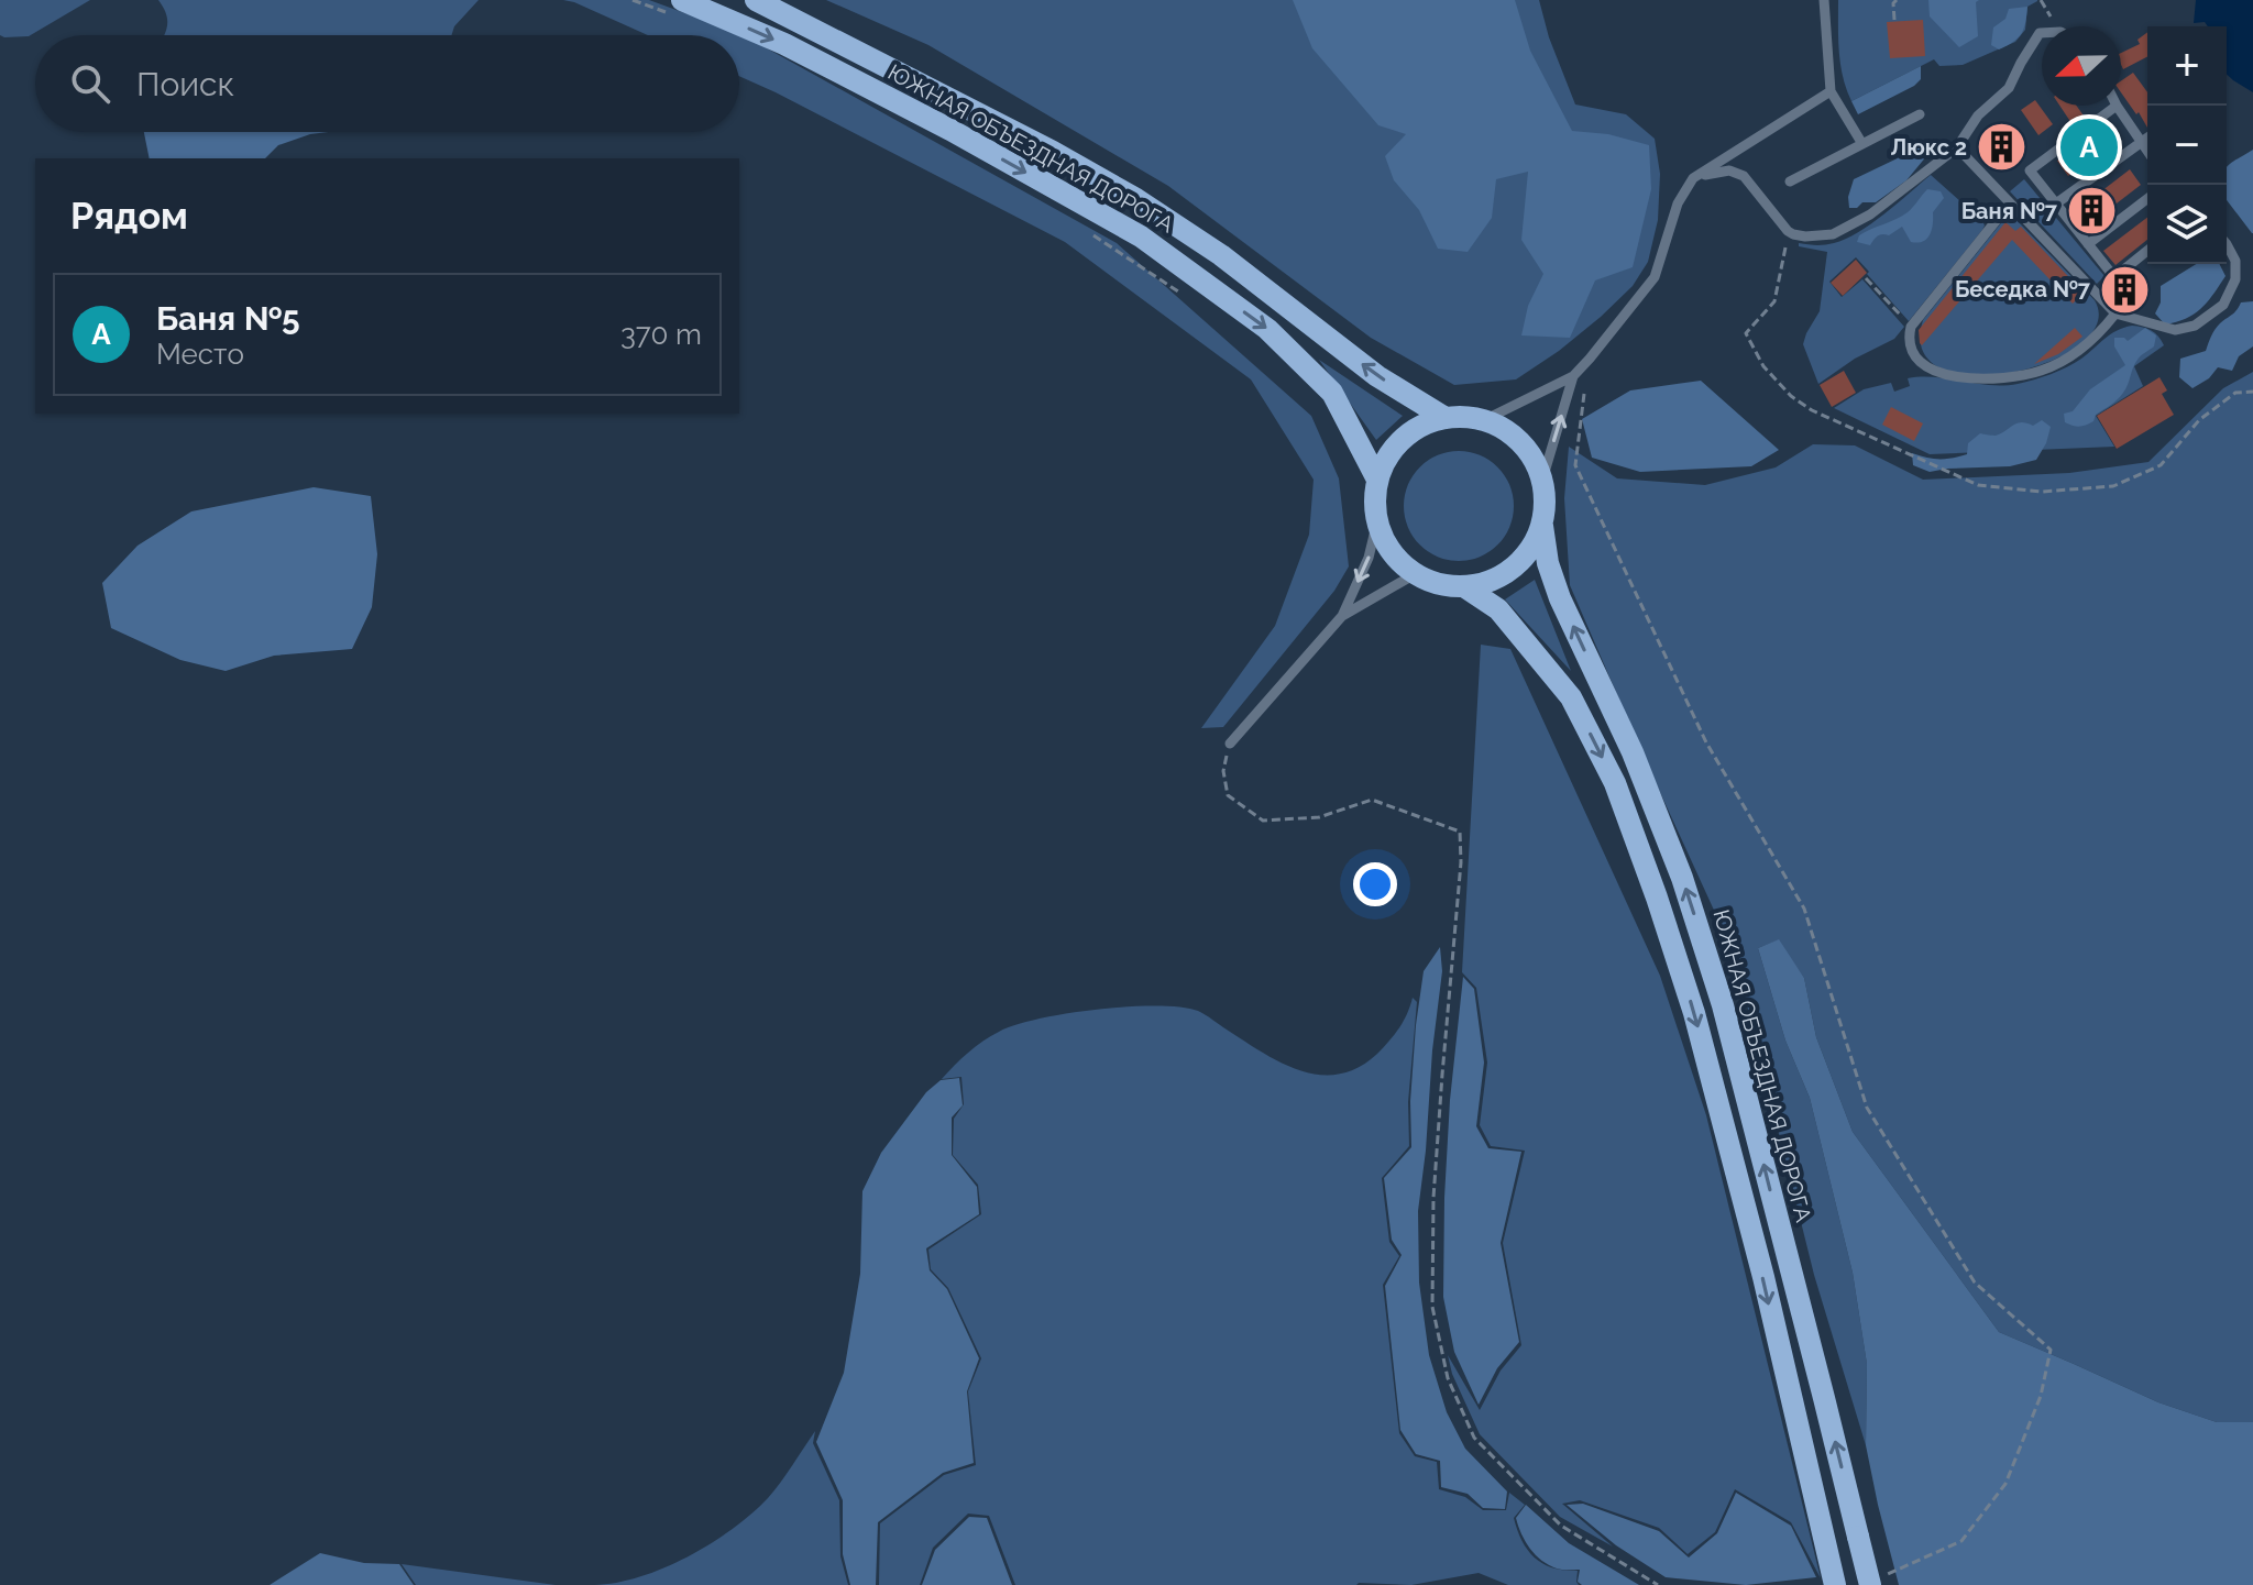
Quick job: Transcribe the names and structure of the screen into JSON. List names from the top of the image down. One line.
{"streets":{"main road":["ЮЖНАЯ ОБЪЕЗДНАЯ ДОРОГА"]},"places":{"building":["Люкс 2","Баня №7","Беседка №7"]},"north":"left","page":{"map_buttons":["+","−"],"search":"Поиск","pins":"A","heading":"Рядом","list":[{"mark":"A","name":"Баня №5","note":"Место","value":"370 m"}]}}
